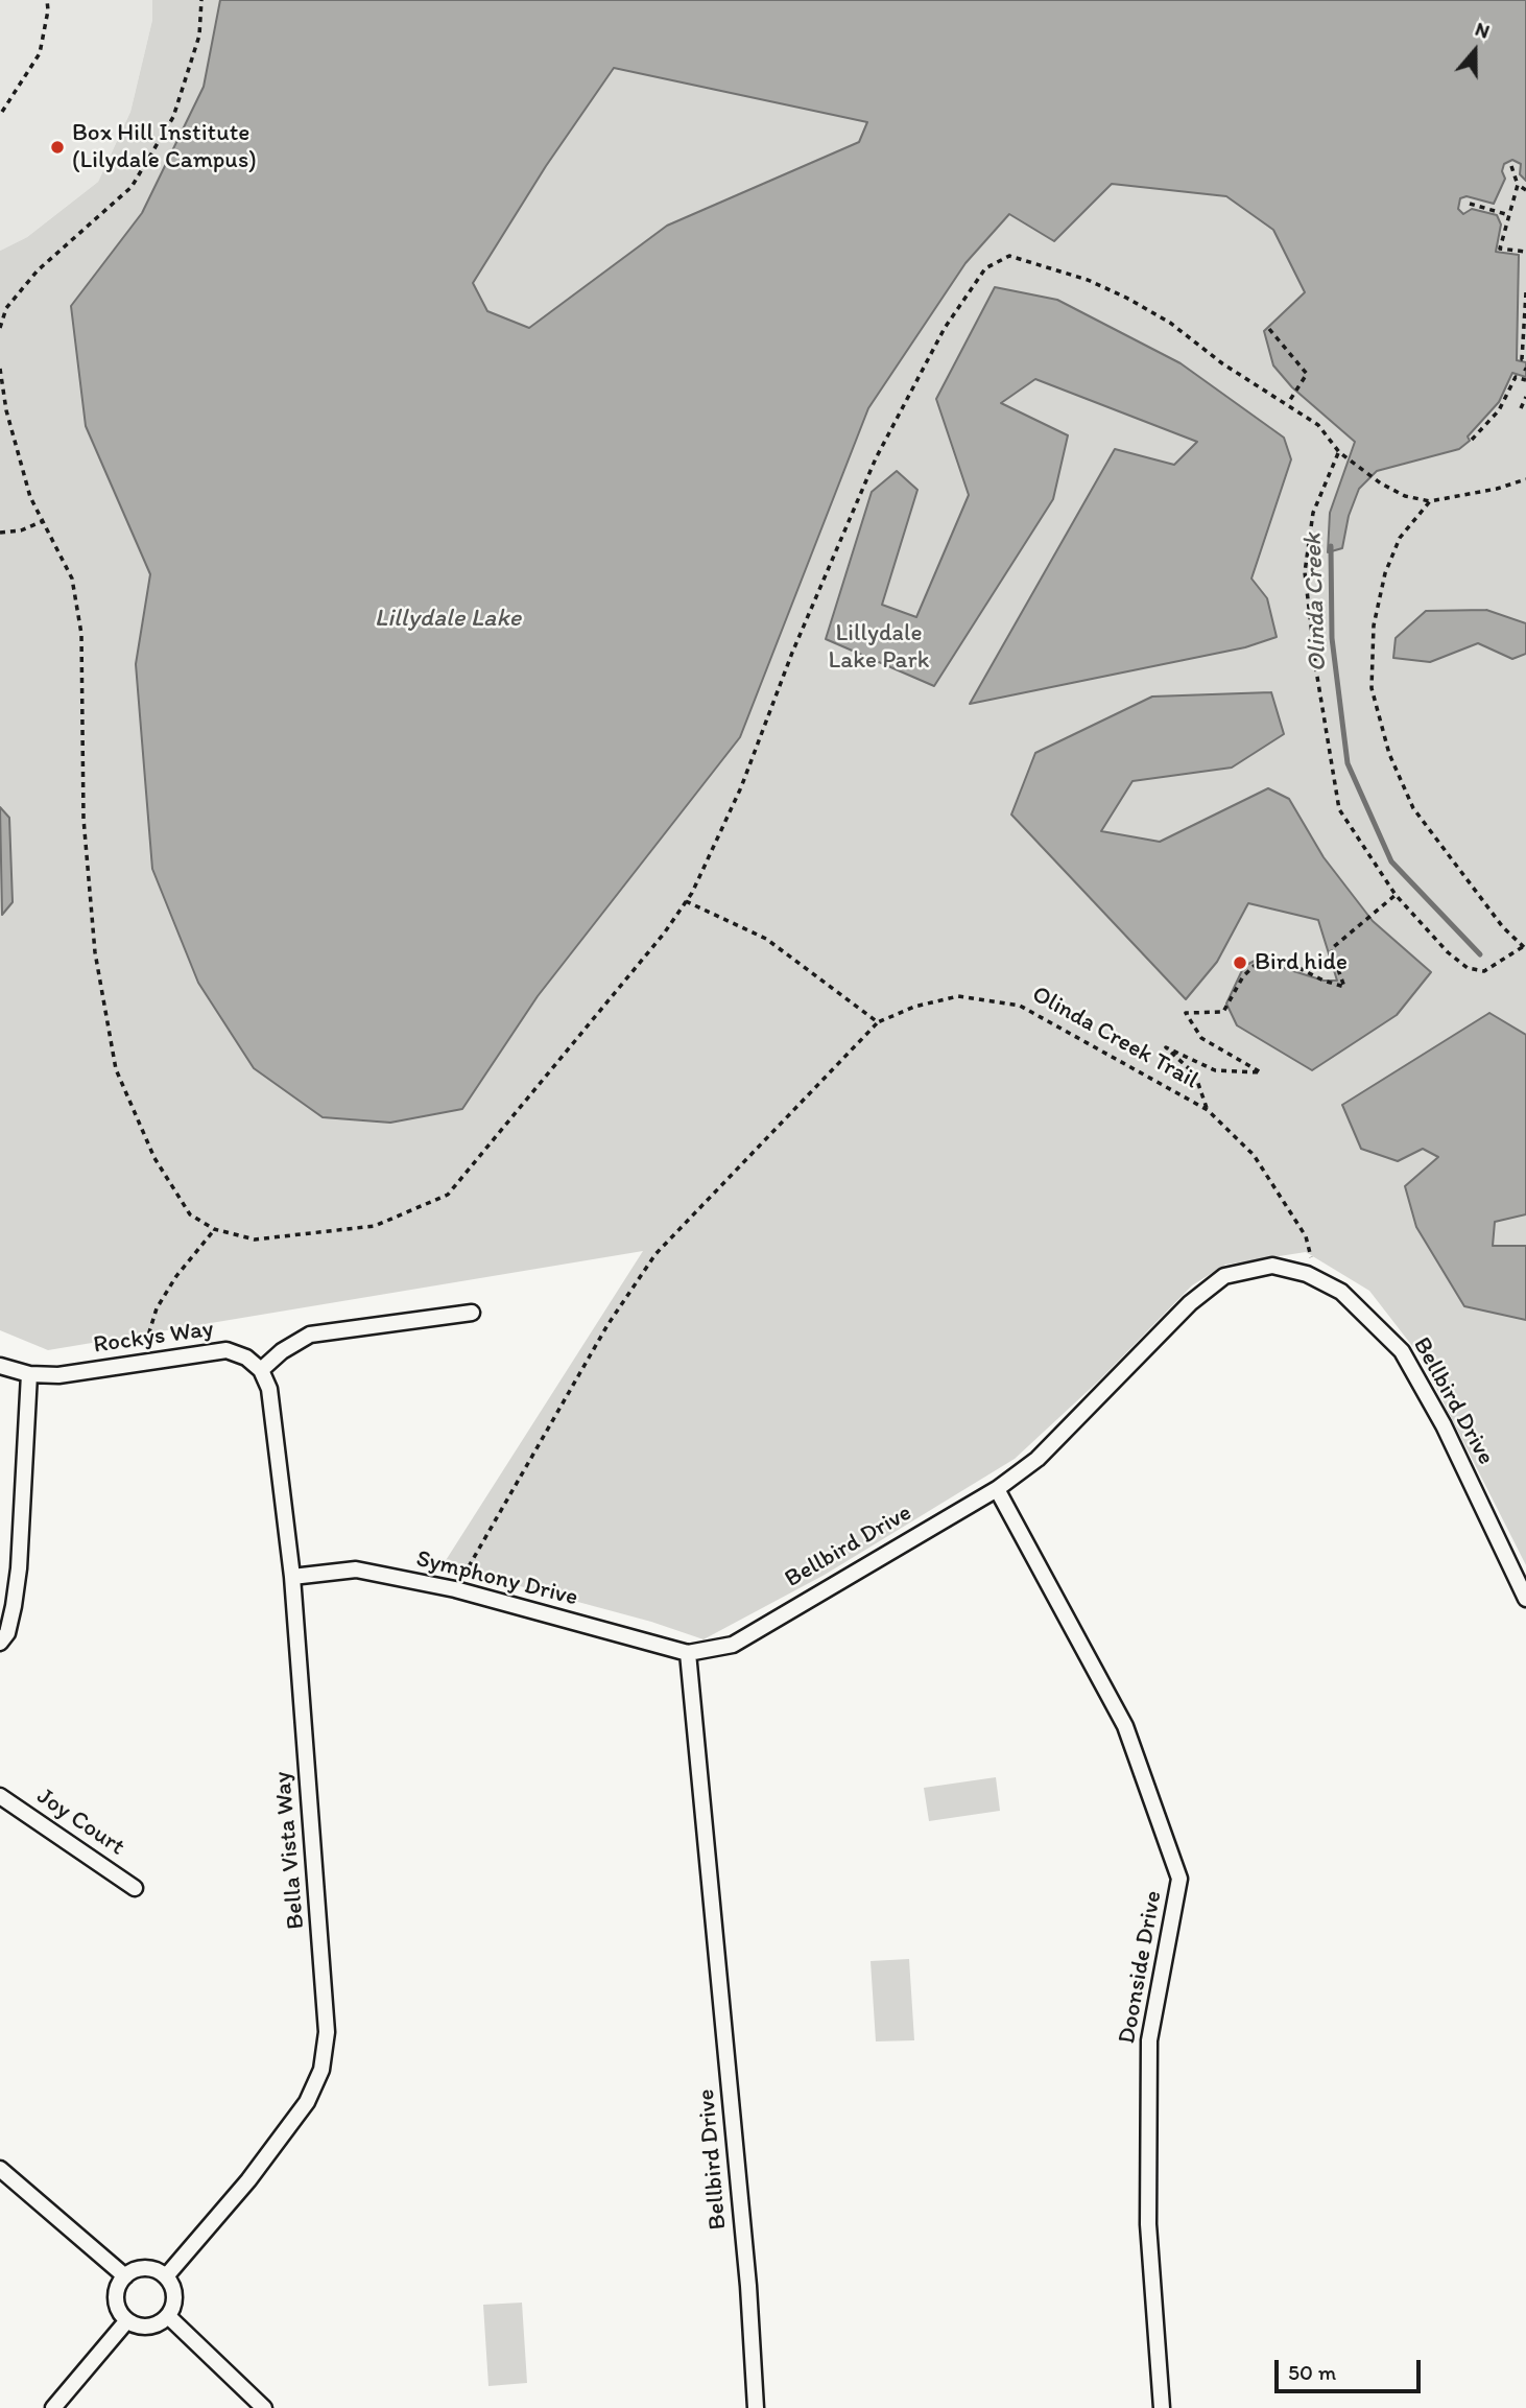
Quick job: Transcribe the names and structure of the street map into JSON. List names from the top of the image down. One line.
{"streets":{"street":["Rockys Way","Bellbird Drive","Symphony Drive","Joy Court","Bella Vista Way","Doonside Drive"],"path":["Olinda Creek Trail"]},"crossings":[["Rockys Way","Bella Vista Way"],["Bellbird Drive","Symphony Drive"],["Bellbird Drive","Doonside Drive"],["Symphony Drive","Bella Vista Way"]],"water":["Olinda Creek","Lillydale Lake"],"parks":["Lillydale Lake Park"],"places":["Box Hill Institute (Lilydale Campus)","Bird hide"],"scale_bar":"50 m","north":"top"}
